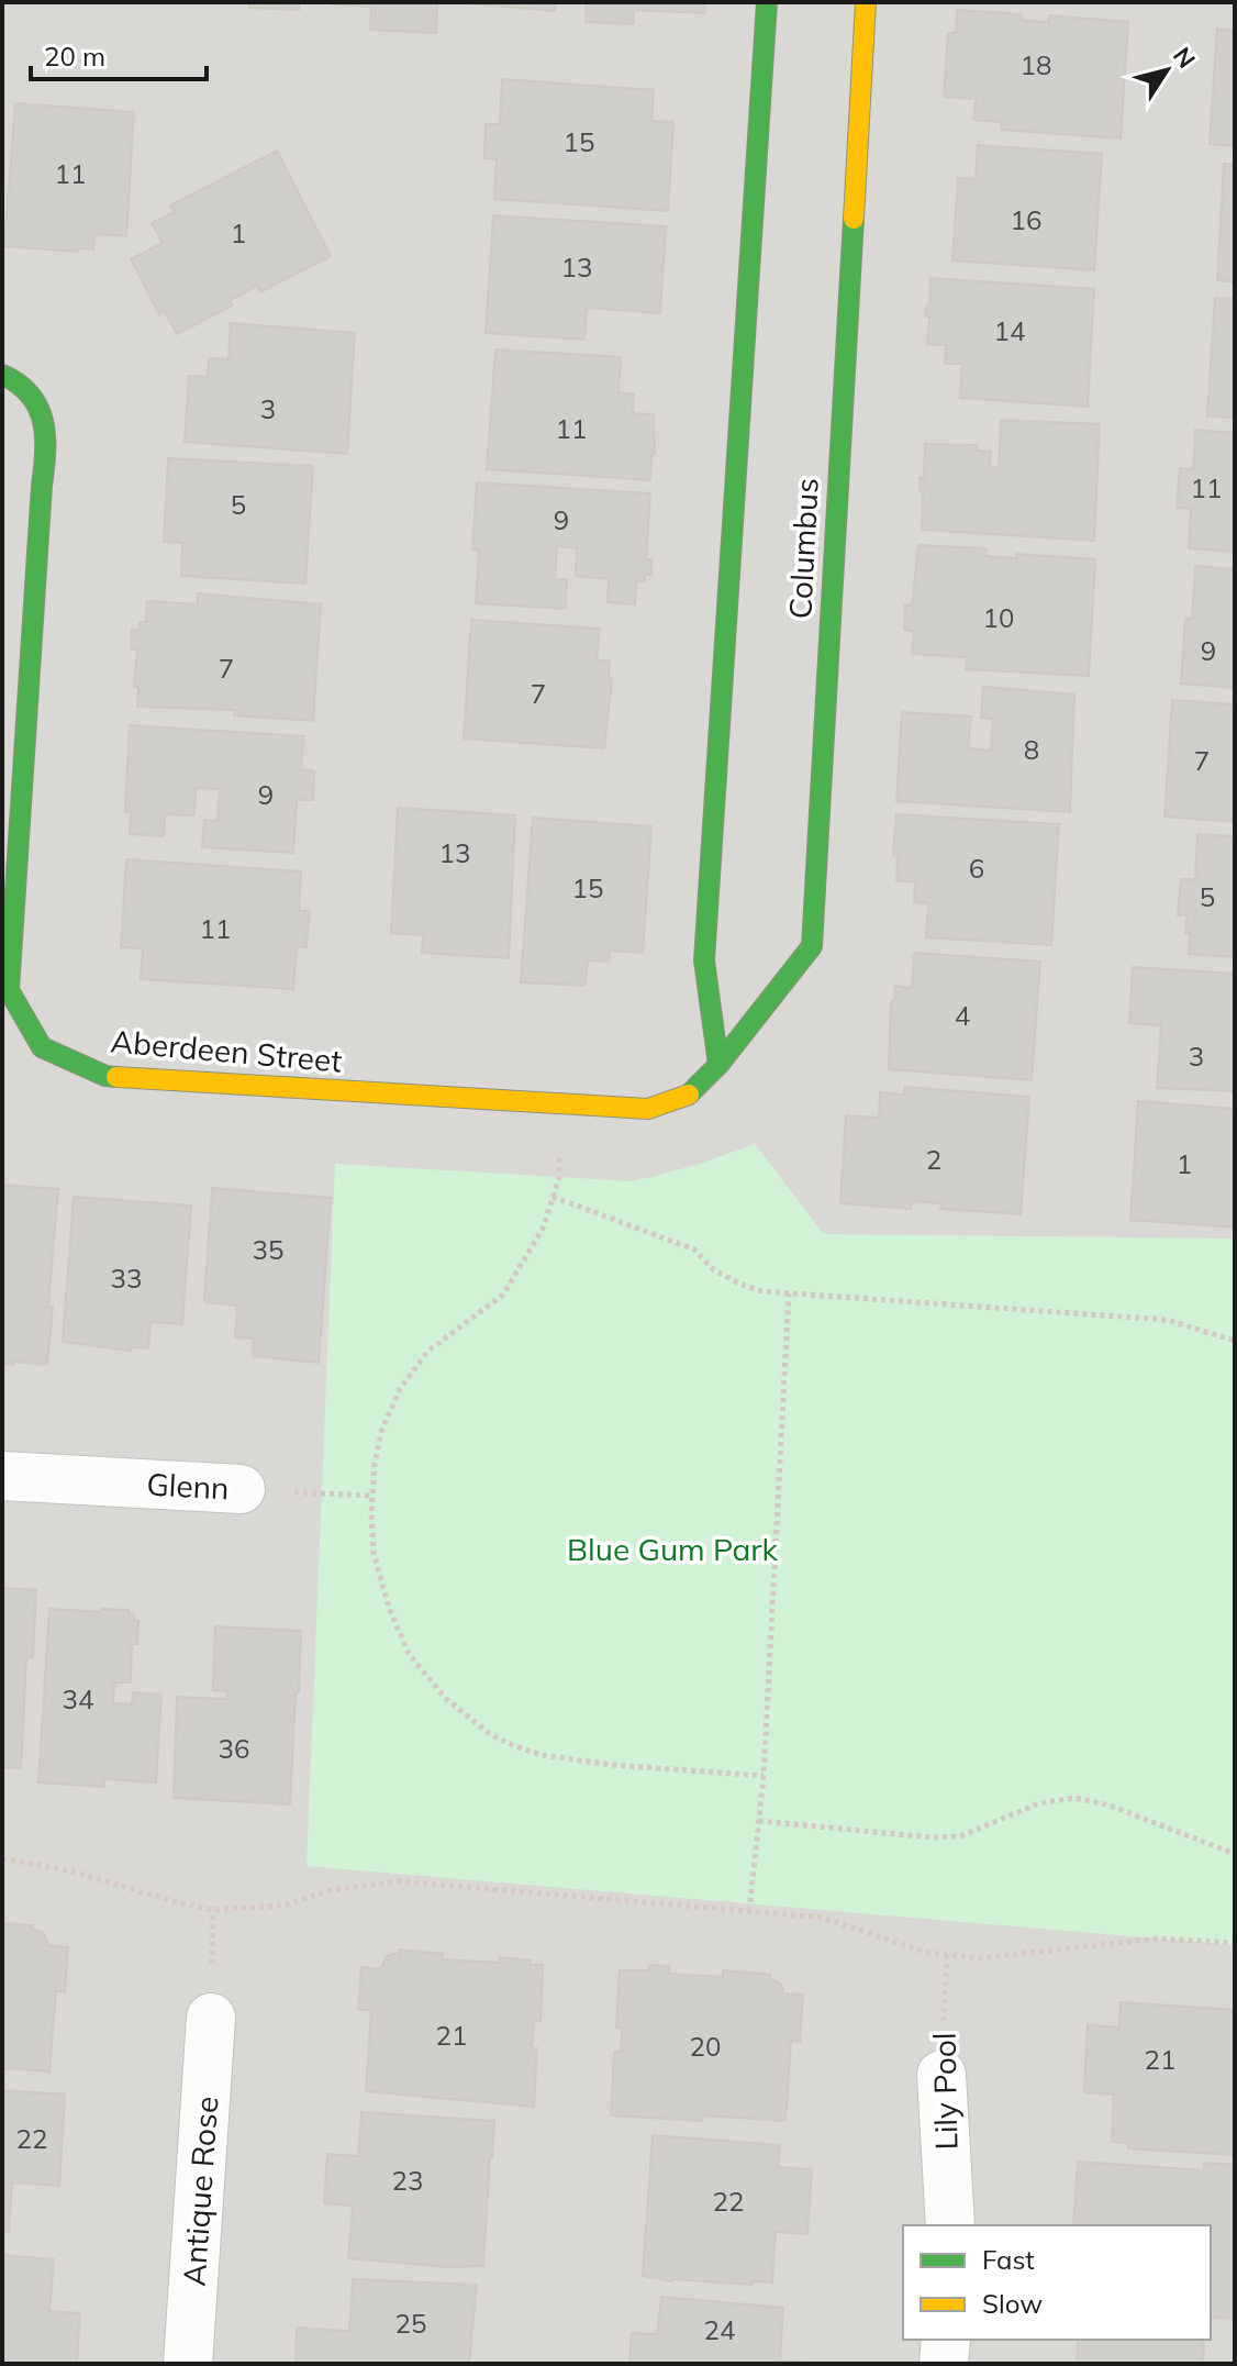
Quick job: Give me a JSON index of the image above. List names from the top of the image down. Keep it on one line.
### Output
{"streets":{"street":["Columbus","Aberdeen Street","Glenn","Lily Pool","Antique Rose"]},"crossings":[["Columbus","Aberdeen Street"]],"parks":["Blue Gum Park"],"house_numbers":["18","15","11","16","1","13","14","3","11","11","5","9","10","9","7","7","8","7","9","13","6","15","5","11","4","3","2","1","35","33","34","36","21","20","21","22","23","22","25","24"],"legend":["Fast","Slow"],"scale_bar":"20 m","north":"top right"}
